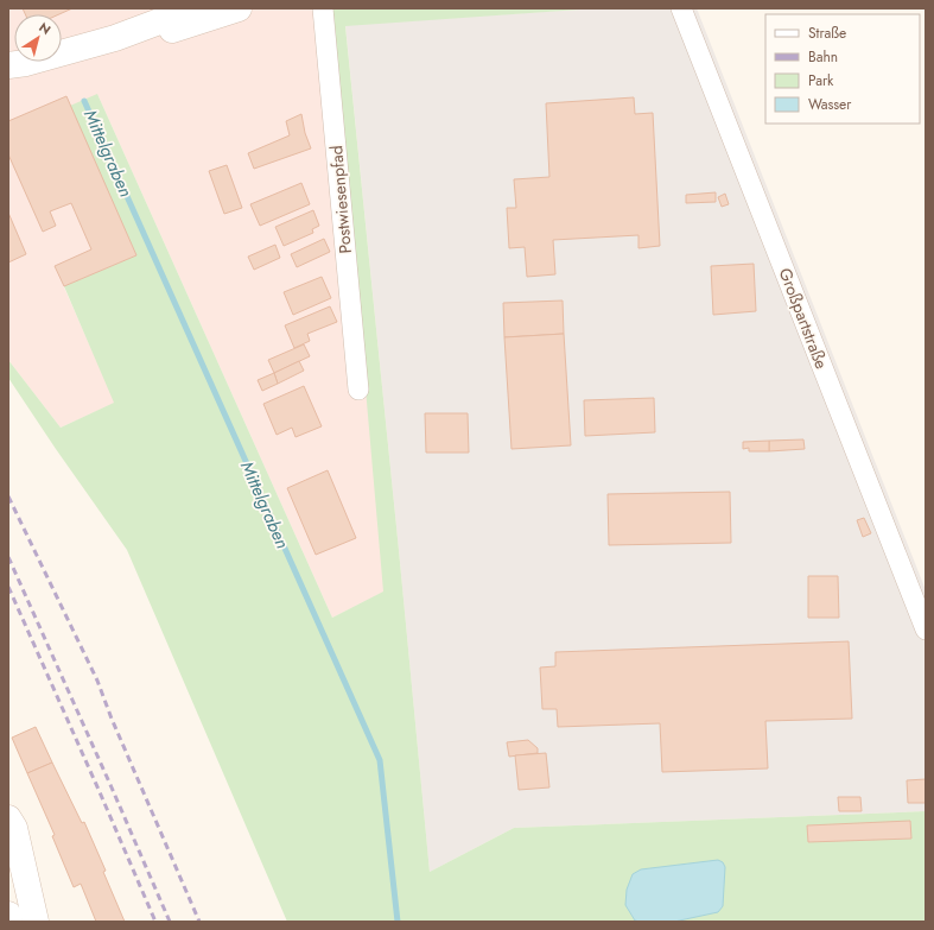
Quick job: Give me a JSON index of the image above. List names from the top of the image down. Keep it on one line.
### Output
{"streets":{"street":["Postwiesenpfad","Großpartstraße"]},"water":["Mittelgraben"],"legend":["Straße","Bahn","Park","Wasser"],"north":"top right"}
